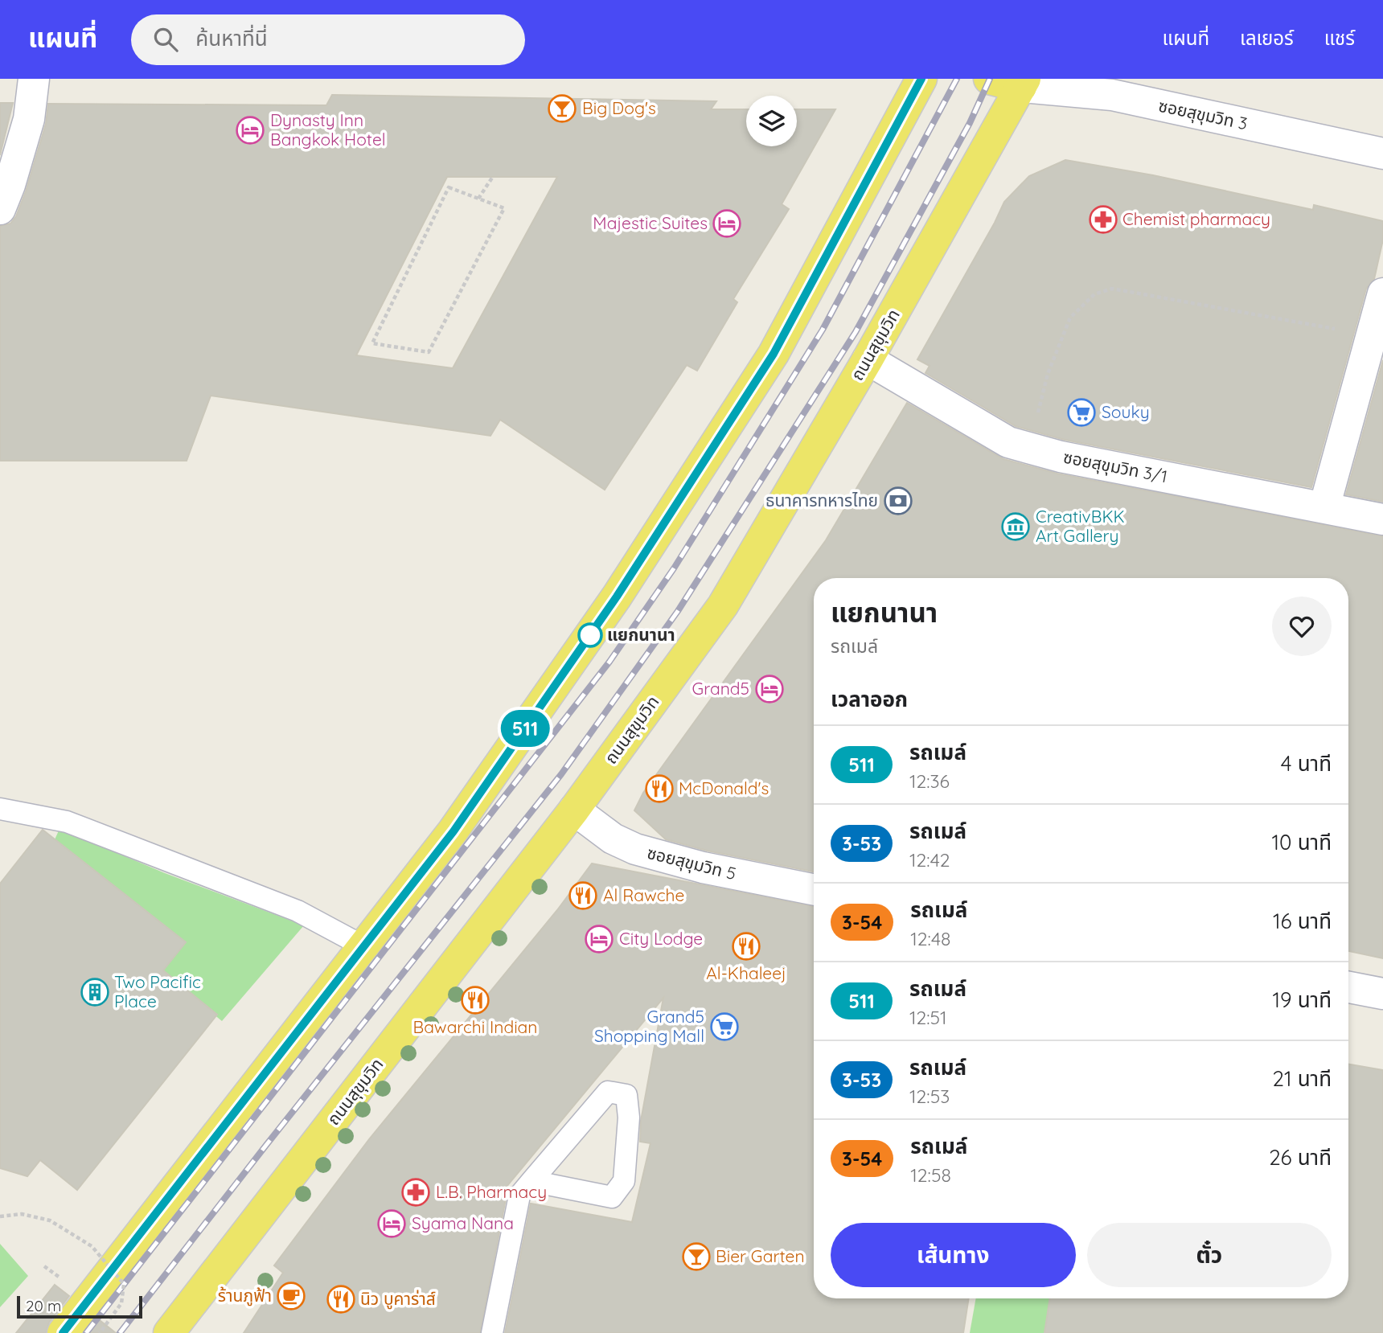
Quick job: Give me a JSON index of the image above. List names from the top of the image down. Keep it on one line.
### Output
{"streets":{"main road":["ถนนสุขุมวิท"],"street":["ซอยสุขุมวิท 3","ซอยสุขุมวิท 3/1","ซอยสุขุมวิท 5"]},"crossings":[["ซอยสุขุมวิท 3","ถนนสุขุมวิท"],["ถนนสุขุมวิท","ซอยสุขุมวิท 3/1"],["ถนนสุขุมวิท","ซอยสุขุมวิท 5"]],"places":{"bar":["Big Dog's","Bier Garten"],"hotel":["Dynasty Inn Bangkok Hotel","Majestic Suites","Grand5","City Lodge","Syama Nana"],"pharmacy":["Chemist pharmacy","L.B. Pharmacy"],"supermarket":["Souky","Grand5 Shopping Mall"],"bank":["ธนาคารทหารไทย"],"museum":["CreativBKK Art Gallery"],"other":["แยกนานา"],"restaurant":["McDonald's","Al Rawche","Al-Khaleej","Bawarchi Indian","นิว บูคาร่าส์"],"building":["Two Pacific Place"],"cafe":["ร้านภูฟ้า"]},"lines":["bus line 511"],"scale_bar":"20 m","page":{"header":"แผนที่","search":"ค้นหาที่นี่","nav":["แผนที่","เลเยอร์","แชร์"],"on_map":"511","heading":[["แยกนานา","รถเมล์"],"เวลาออก"],"list":[{"mark":"511","name":"รถเมล์","note":"12:36","value":"4 นาที"},{"mark":"3-53","name":"รถเมล์","note":"12:42","value":"10 นาที"},{"mark":"3-54","name":"รถเมล์","note":"12:48","value":"16 นาที"},{"mark":"511","name":"รถเมล์","note":"12:51","value":"19 นาที"},{"mark":"3-53","name":"รถเมล์","note":"12:53","value":"21 นาที"},{"mark":"3-54","name":"รถเมล์","note":"12:58","value":"26 นาที"}],"buttons":["เส้นทาง","ตั๋ว"],"scale":"20 m"}}
